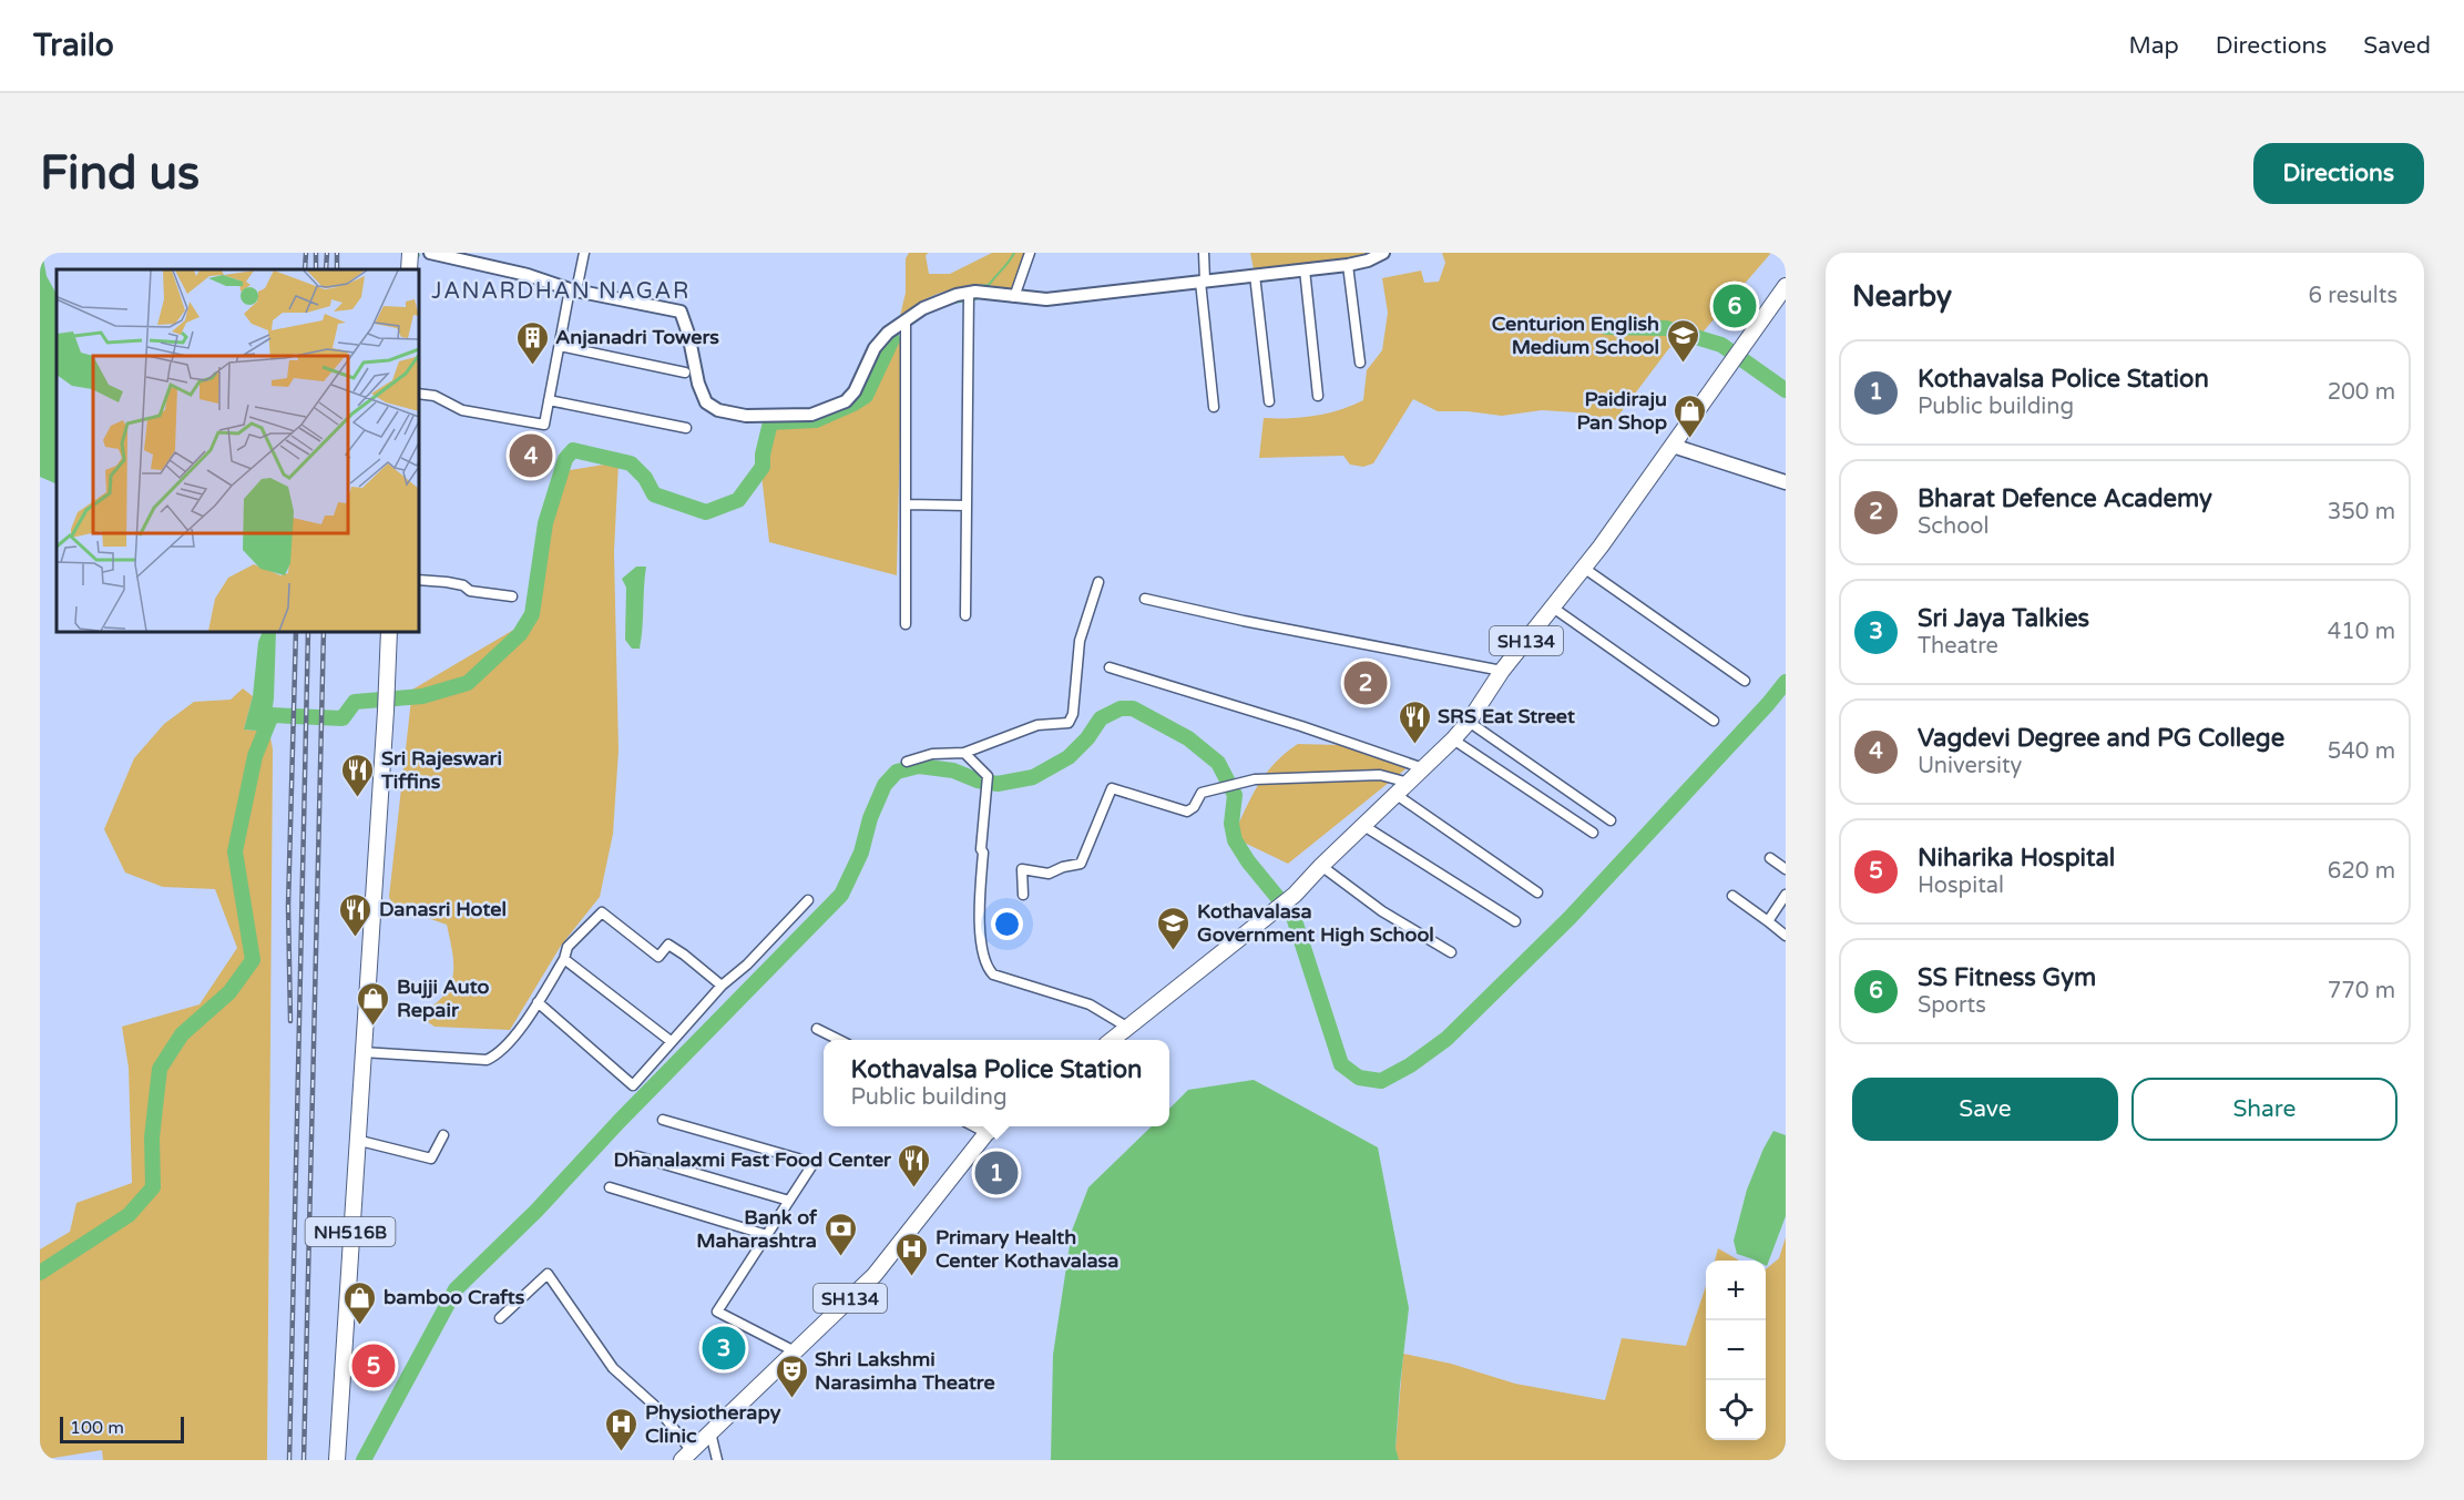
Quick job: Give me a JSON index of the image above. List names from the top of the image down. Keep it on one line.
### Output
{"streets":{"main road":["SH134","NH516B"]},"districts":["JANARDHAN NAGAR"],"places":{"school or university":["Centurion English Medium School","Kothavalasa Government High School"],"building":["Anjanadri Towers"],"shop":["Paidiraju Pan Shop","Bujji Auto Repair","bamboo Crafts"],"restaurant":["SRS Eat Street","Sri Rajeswari Tiffins","Danasri Hotel","Dhanalaxmi Fast Food Center"],"bank":["Bank of Maharashtra"],"hospital":["Primary Health Center Kothavalasa","Physiotherapy Clinic"],"theatre":["Shri Lakshmi Narasimha Theatre"]},"scale_bar":"100 m","page":{"header":"Trailo","nav":["Map","Directions","Saved"],"buttons":["Directions",["Save","Share"]],"title":"Find us","heading":["Nearby","6 results"],"pins":["6","4","2","1","3","5"],"list":[{"mark":"1","name":"Kothavalsa Police Station","note":"Public building","value":"200 m"},{"mark":"2","name":"Bharat Defence Academy","note":"School","value":"350 m"},{"mark":"3","name":"Sri Jaya Talkies","note":"Theatre","value":"410 m"},{"mark":"4","name":"Vagdevi Degree and PG College","note":"University","value":"540 m"},{"mark":"5","name":"Niharika Hospital","note":"Hospital","value":"620 m"},{"mark":"6","name":"SS Fitness Gym","note":"Sports","value":"770 m"}],"popup":["Kothavalsa Police Station","Public building"],"map_buttons":["+","−"],"scale":"100 m"}}
